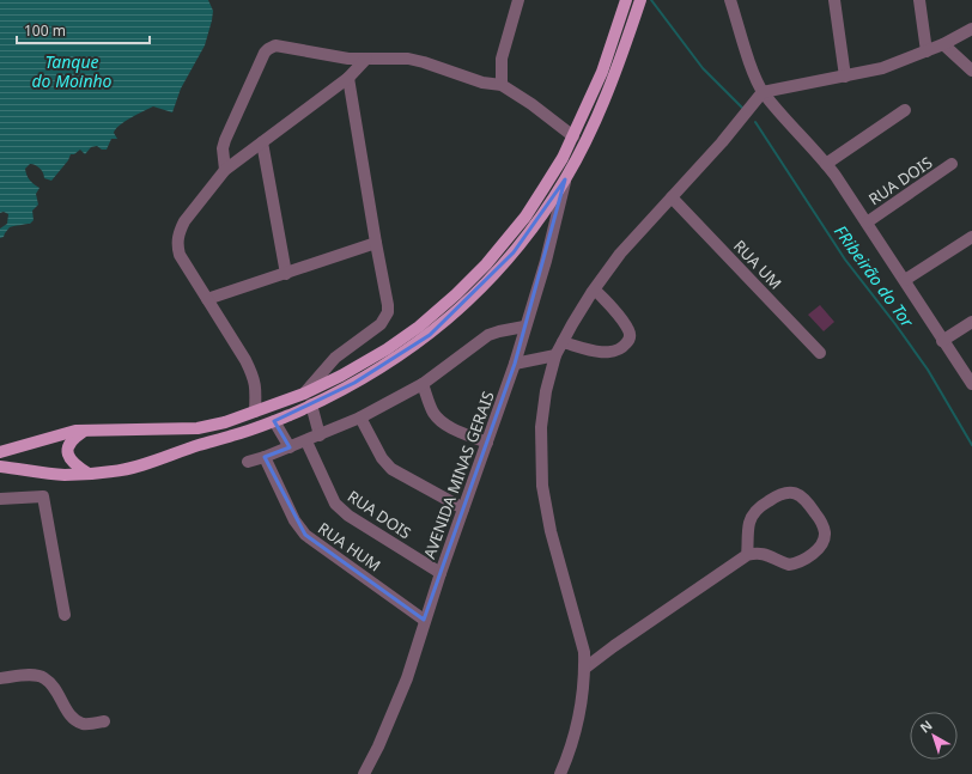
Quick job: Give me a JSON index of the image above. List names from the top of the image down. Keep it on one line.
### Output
{"streets":{"street":["RUA DOIS","RUA UM","AVENIDA MINAS GERAIS","RUA HUM"]},"crossings":[["RUA DOIS","AVENIDA MINAS GERAIS"],["AVENIDA MINAS GERAIS","RUA HUM"]],"water":["Tanque do Moinho","FRibeirão do Tor"],"scale_bar":"100 m","north":"top left"}
